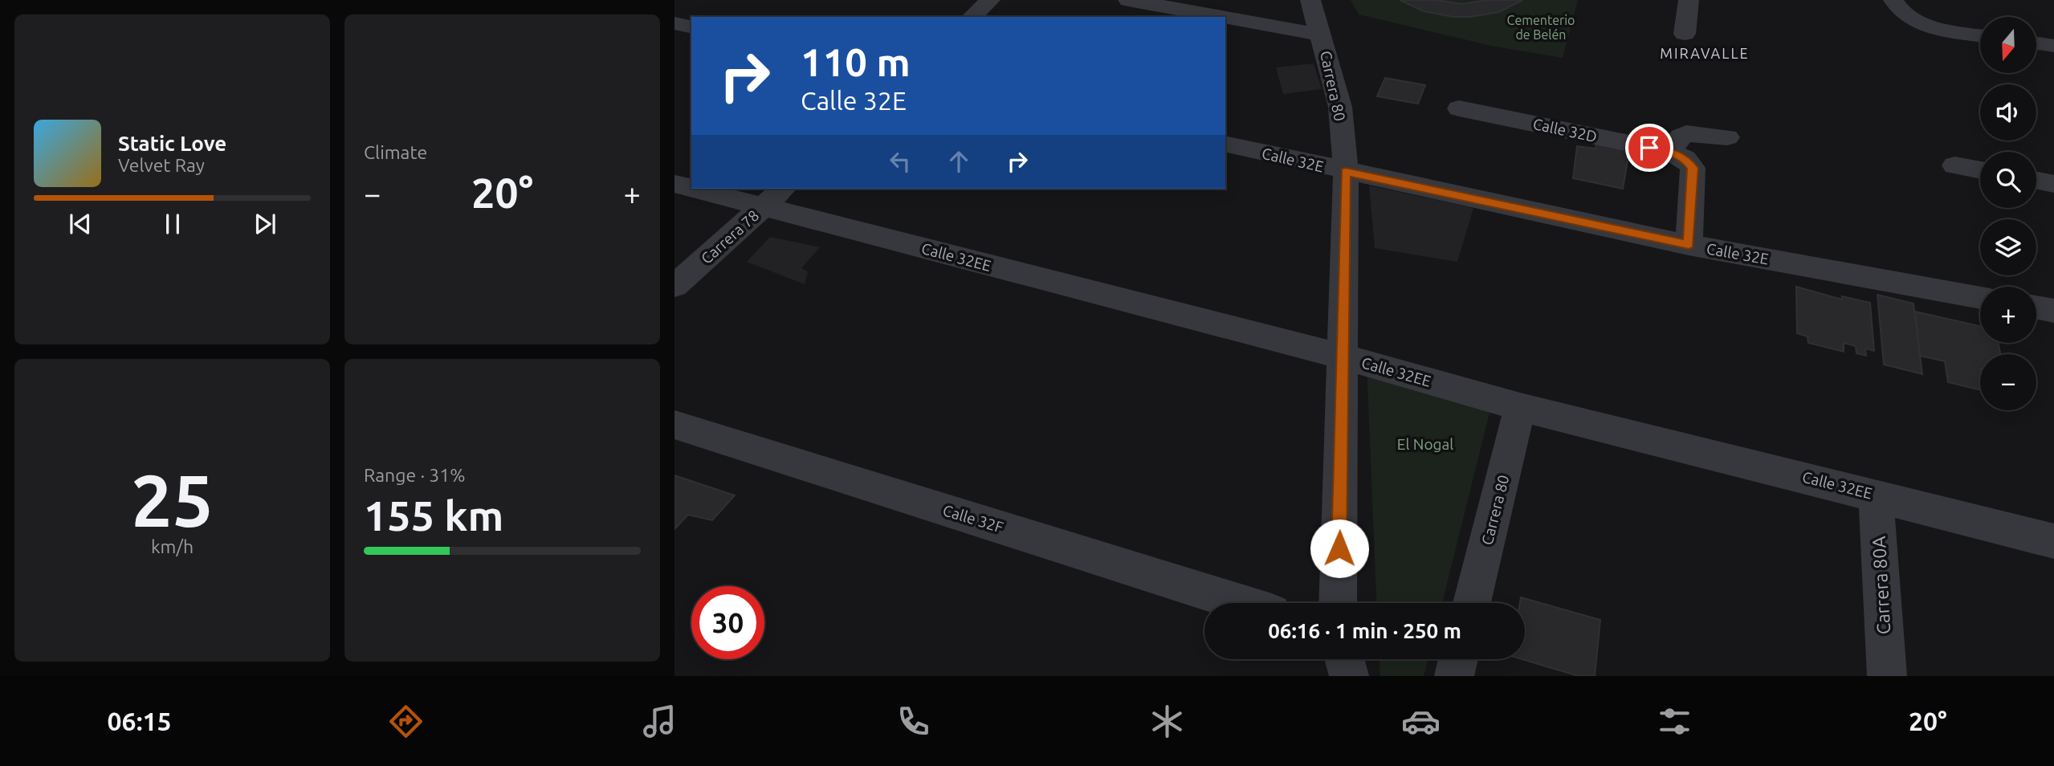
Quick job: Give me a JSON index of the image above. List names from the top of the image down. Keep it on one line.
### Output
{"streets":{"street":["Carrera 80","Calle 32D","Calle 32E","Carrera 78","Calle 32EE","Calle 32F","Carrera 80A"]},"crossings":[["Carrera 80","Calle 32E"],["Carrera 80","Calle 32EE"],["Carrera 78","Calle 32EE"],["Calle 32EE","Carrera 80A"]],"districts":["MIRAVALLE"],"parks":["Cementerio de Belén","El Nogal"],"north":"bottom","page":{"tile":["Climate",["25","km/h"],["Range · 31%","155 km"]],"map_buttons":["+","−"],"turn":["110 m","Calle 32E"],"song":["Static Love","Velvet Ray"],"heat":["−","20°","+"],"limit":"30","trip":"06:16 · 1 min · 250 m","tabs":["06:15","20°"]}}
